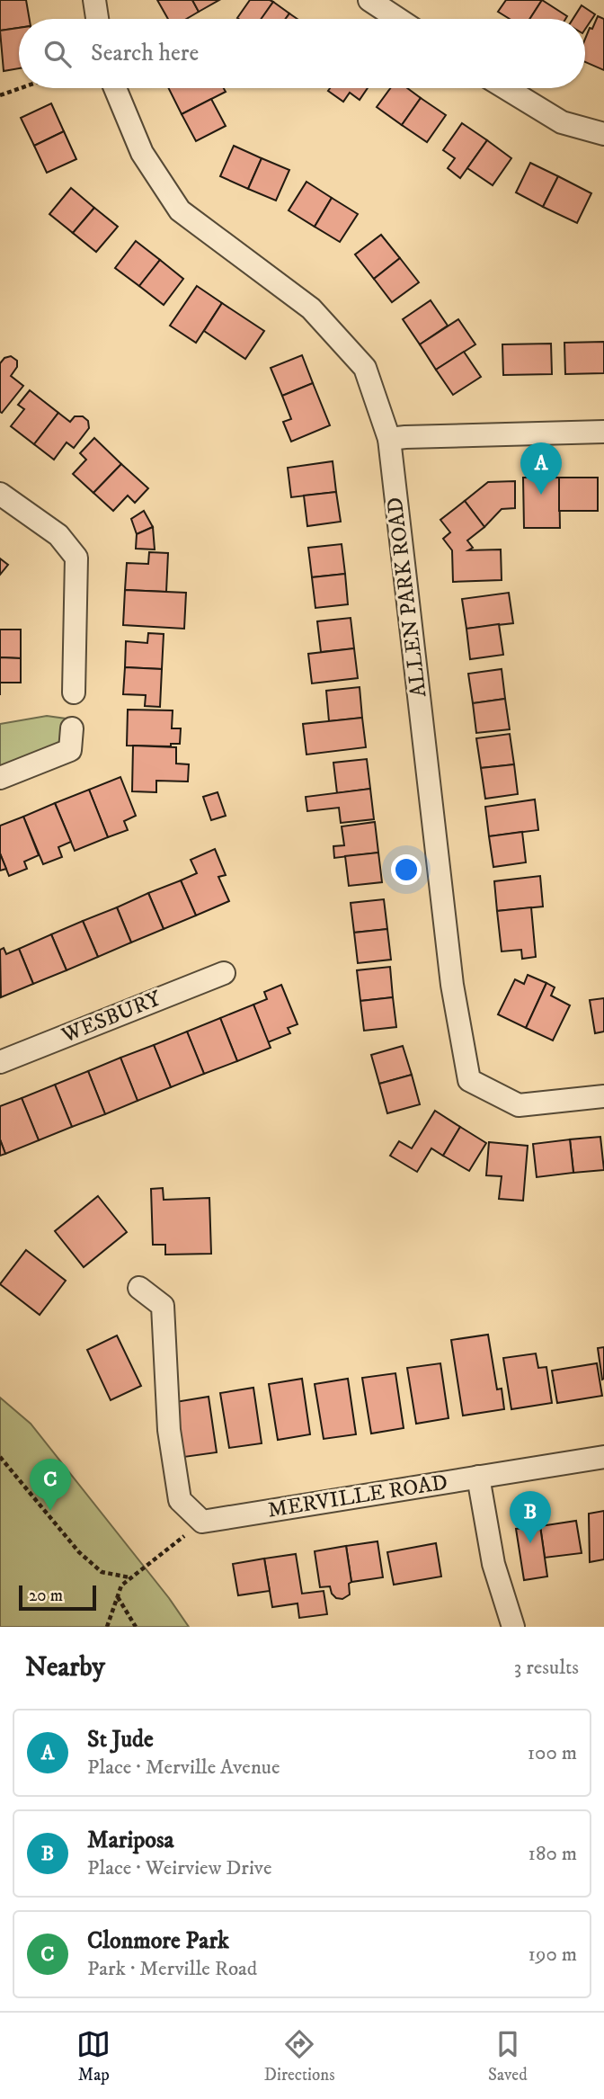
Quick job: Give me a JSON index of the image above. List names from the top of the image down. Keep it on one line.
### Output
{"streets":{"street":["ALLEN PARK ROAD","WESBURY","MERVILLE ROAD"]},"scale_bar":"20 m","page":{"search":"Search here","pins":["A","C","B"],"scale":"20 m","heading":["Nearby","3 results"],"list":[{"mark":"A","name":"St Jude","note":"Place · Merville Avenue","value":"100 m"},{"mark":"B","name":"Mariposa","note":"Place · Weirview Drive","value":"180 m"},{"mark":"C","name":"Clonmore Park","note":"Park · Merville Road","value":"190 m"}],"nav":["Map","Directions","Saved"]}}
